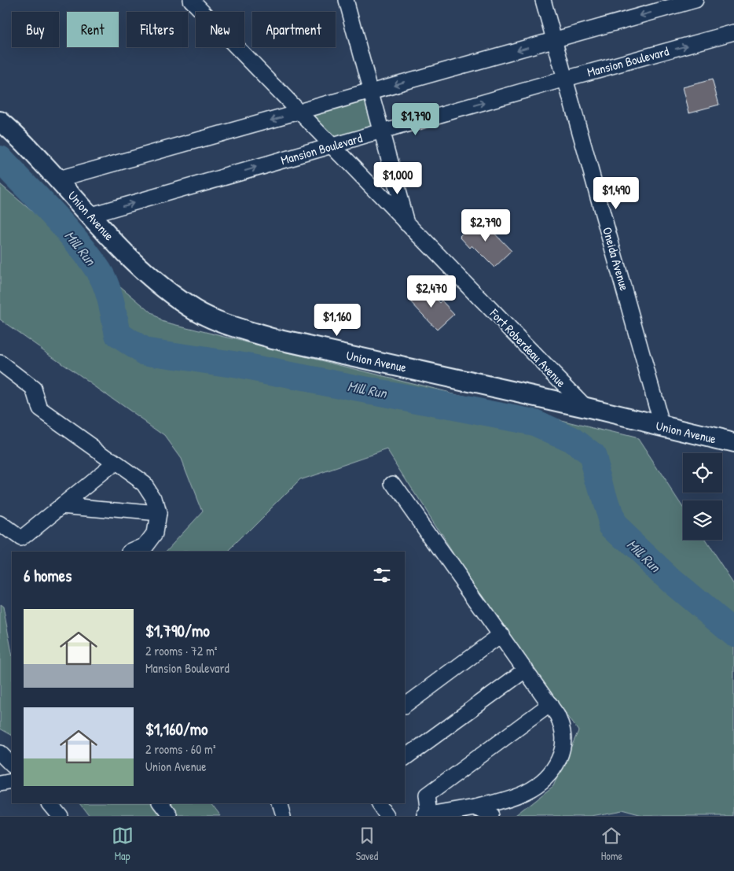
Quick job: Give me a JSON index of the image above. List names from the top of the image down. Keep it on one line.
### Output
{"streets":{"main road":["Union Avenue"],"street":["Mansion Boulevard","Oneida Avenue","Fort Roberdeau Avenue"]},"crossings":[["Mansion Boulevard","Union Avenue"],["Mansion Boulevard","Oneida Avenue"],["Mansion Boulevard","Fort Roberdeau Avenue"],["Union Avenue","Oneida Avenue"],["Union Avenue","Fort Roberdeau Avenue"]],"water":["Mill Run"],"page":{"chip":["Buy","Rent","Filters","New","Apartment"],"price":["$1,790","$1,000","$1,490","$2,790","$2,470","$1,160"],"heading":"6 homes","list":[{"name":"$1,790/mo","note":"2 rooms · 72 m² · Mansion Boulevard"},{"name":"$1,160/mo","note":"2 rooms · 60 m² · Union Avenue"}],"tabs":["Map","Saved","Home"]}}
